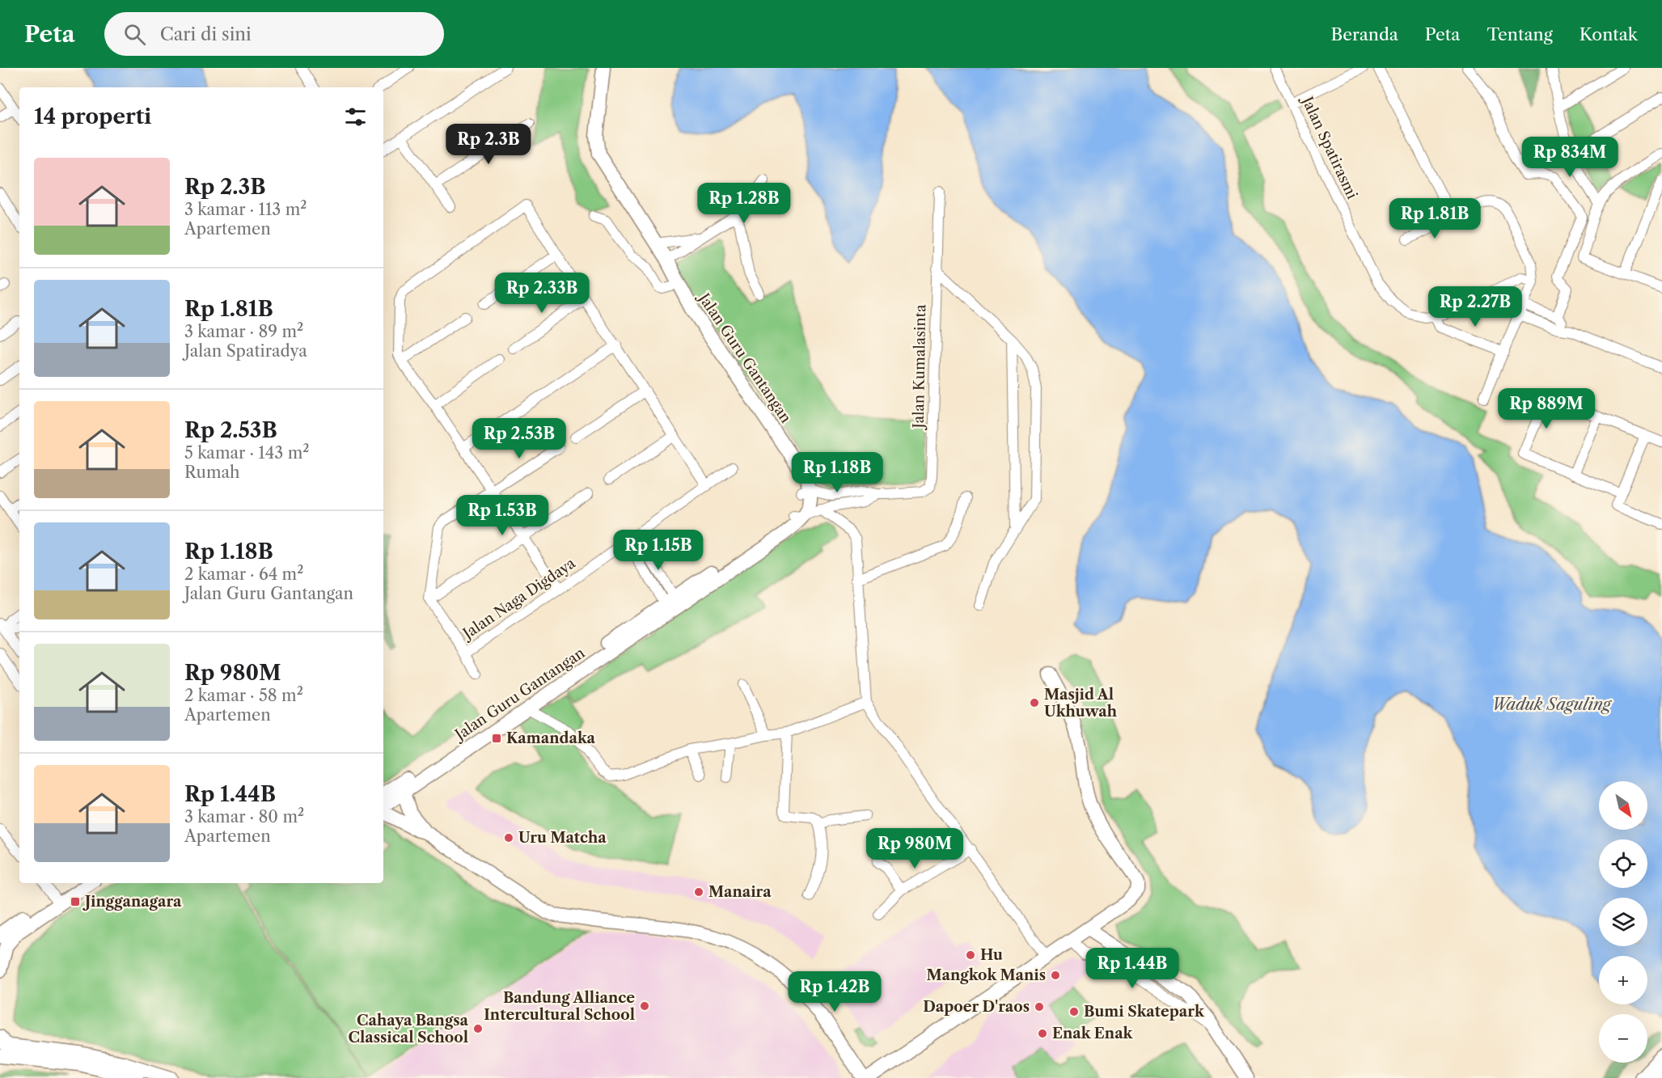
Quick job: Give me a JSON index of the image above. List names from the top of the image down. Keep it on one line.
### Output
{"streets":{"street":["Jalan Spatirasmi","Jalan Guru Gantangan","Jalan Kumalasinta","Jalan Naga Digdaya"]},"water":["Waduk Saguling"],"places":{"other":["Masjid Al Ukhuwah","Uru Matcha","Manaira","Hu","Mangkok Manis","Bandung Alliance Intercultural School","Dapoer D'raos","Bumi Skatepark","Cahaya Bangsa Classical School","Enak Enak"],"transit":["Kamandaka","Jingganagara"]},"north":"bottom right","page":{"header":"Peta","search":"Cari di sini","nav":["Beranda","Peta","Tentang","Kontak"],"heading":"14 properti","price":["Rp 2.3B","Rp 834M","Rp 1.28B","Rp 1.81B","Rp 2.33B","Rp 2.27B","Rp 889M","Rp 2.53B","Rp 1.18B","Rp 1.53B","Rp 1.15B","Rp 980M","Rp 1.44B","Rp 1.42B"],"list":[{"name":"Rp 2.3B","note":"3 kamar · 113 m² · Apartemen"},{"name":"Rp 1.81B","note":"3 kamar · 89 m² · Jalan Spatiradya"},{"name":"Rp 2.53B","note":"5 kamar · 143 m² · Rumah"},{"name":"Rp 1.18B","note":"2 kamar · 64 m² · Jalan Guru Gantangan"},{"name":"Rp 980M","note":"2 kamar · 58 m² · Apartemen"},{"name":"Rp 1.44B","note":"3 kamar · 80 m² · Apartemen"}],"map_buttons":["+","−"]}}
